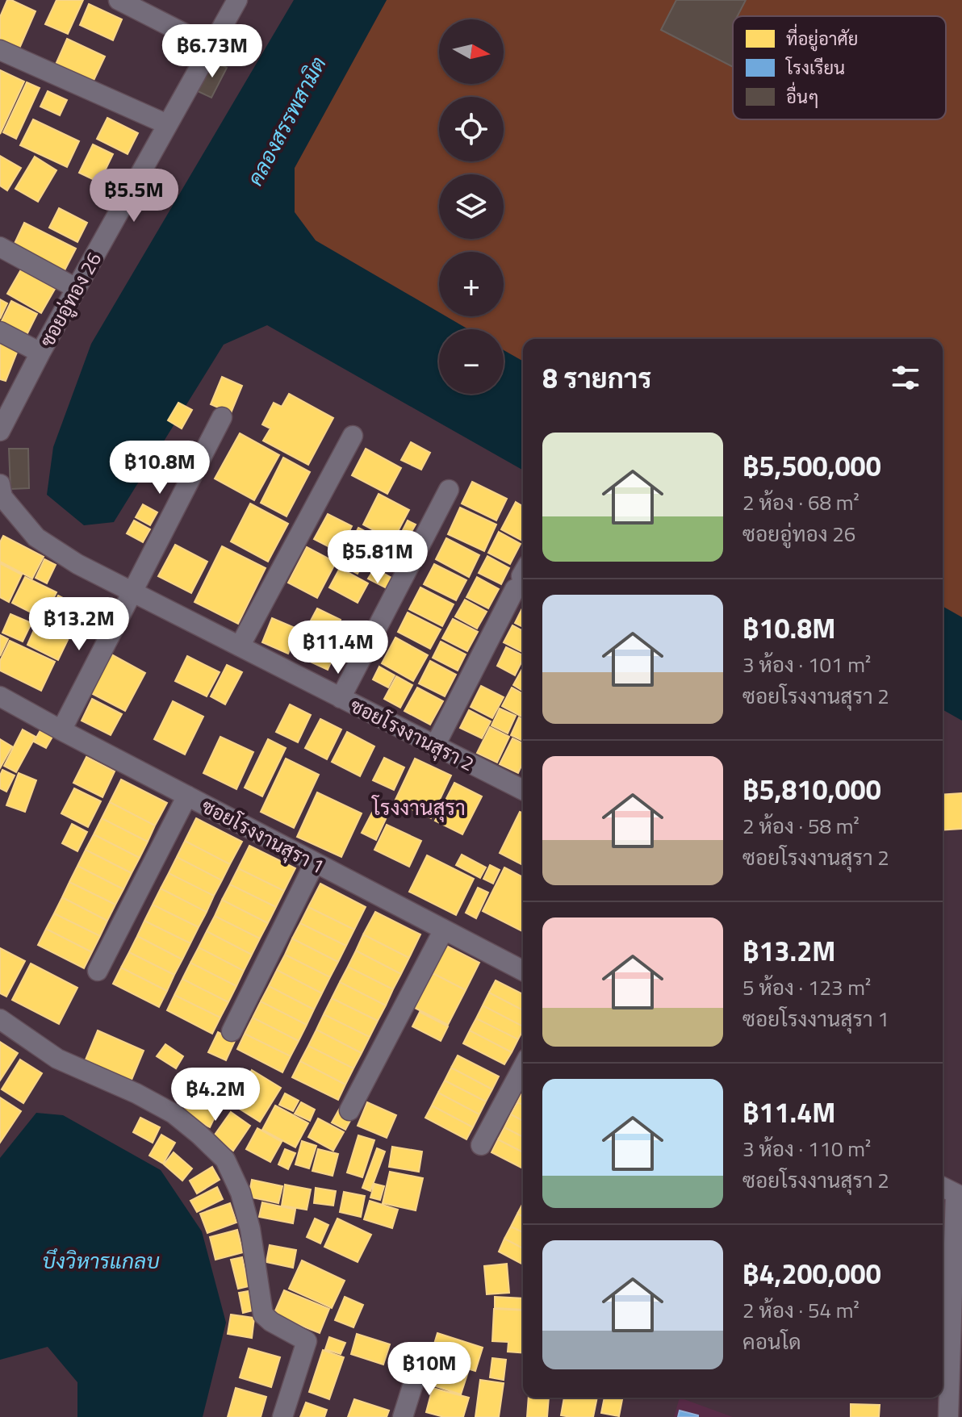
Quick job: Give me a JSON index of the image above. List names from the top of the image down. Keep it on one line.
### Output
{"streets":{"street":["ซอยอู่ทอง 26","ซอยโรงงานสุรา 2","ซอยโรงงานสุรา 1"]},"districts":["โรงงานสุรา"],"water":["คลองสรรพสามิต","บึงวิหารแกลบ"],"legend":["ที่อยู่อาศัย","โรงเรียน","อื่นๆ"],"north":"right","page":{"map_buttons":["+","−"],"price":["฿6.73M","฿5.5M","฿10.8M","฿5.81M","฿13.2M","฿11.4M","฿4.2M","฿10M"],"heading":"8 รายการ","list":[{"name":"฿5,500,000","note":"2 ห้อง · 68 m² · ซอยอู่ทอง 26"},{"name":"฿10.8M","note":"3 ห้อง · 101 m² · ซอยโรงงานสุรา 2"},{"name":"฿5,810,000","note":"2 ห้อง · 58 m² · ซอยโรงงานสุรา 2"},{"name":"฿13.2M","note":"5 ห้อง · 123 m² · ซอยโรงงานสุรา 1"},{"name":"฿11.4M","note":"3 ห้อง · 110 m² · ซอยโรงงานสุรา 2"},{"name":"฿4,200,000","note":"2 ห้อง · 54 m² · คอนโด"}]}}
